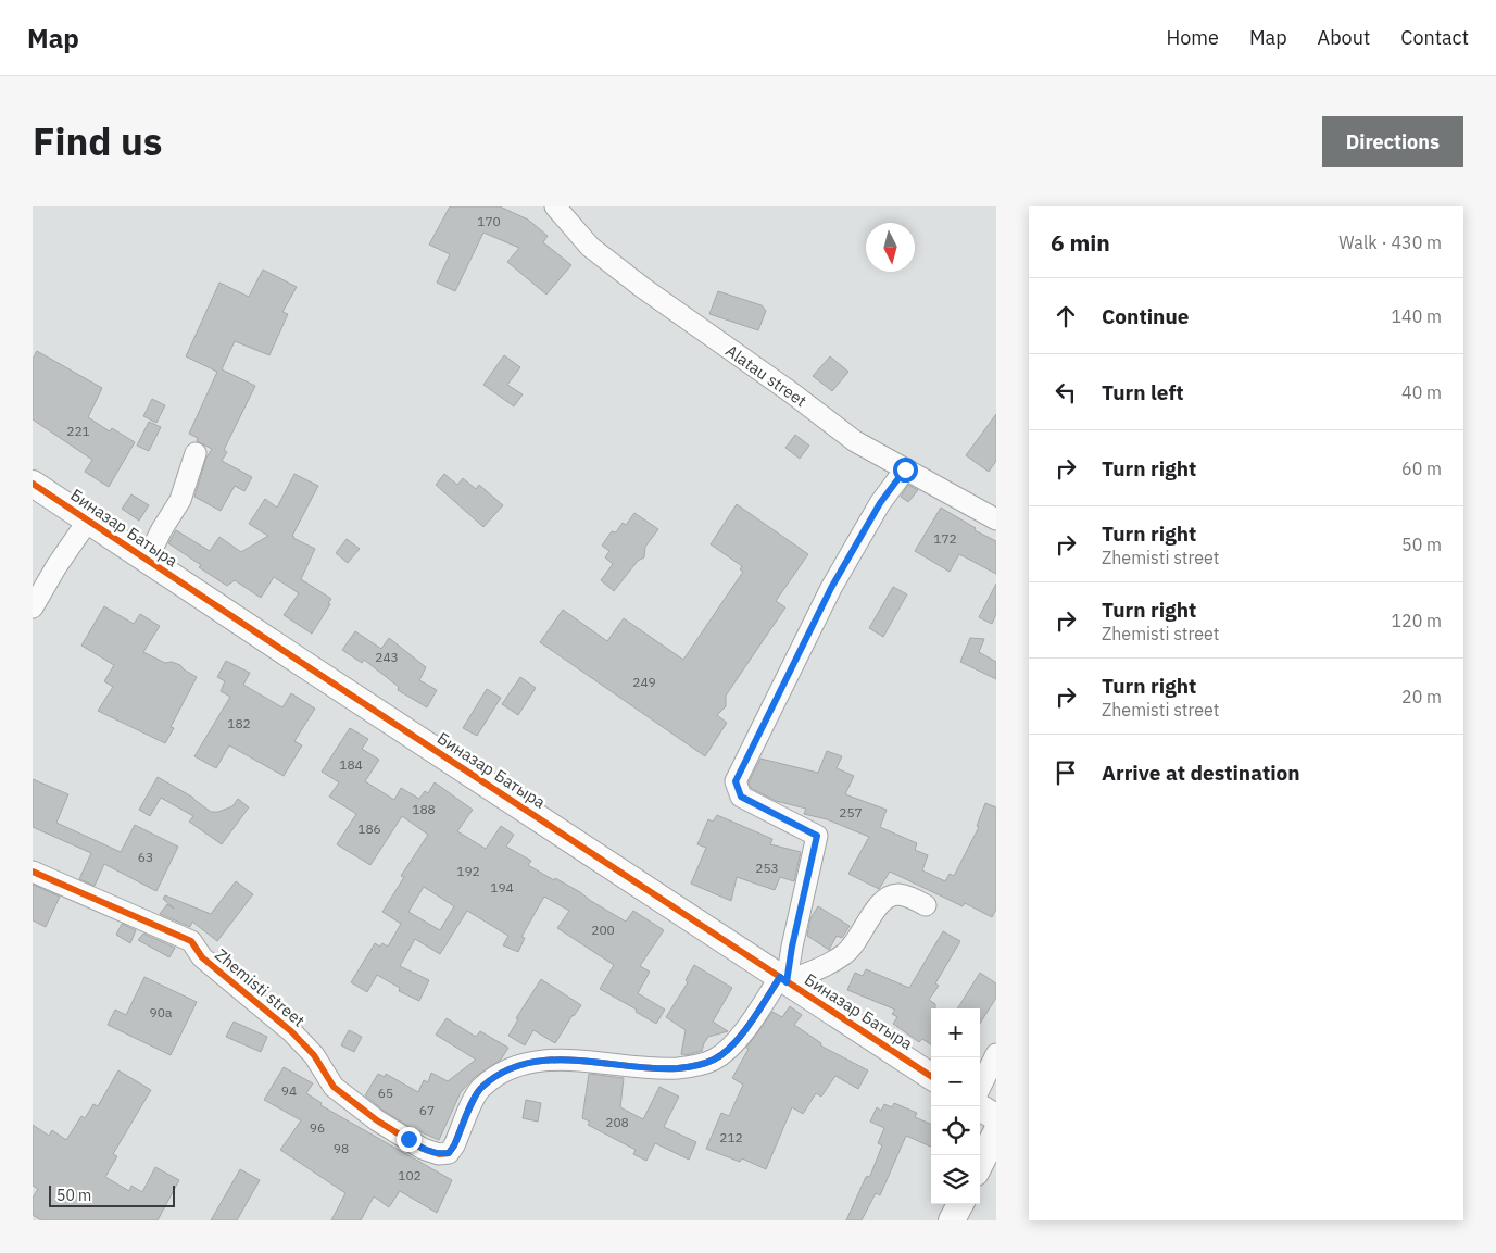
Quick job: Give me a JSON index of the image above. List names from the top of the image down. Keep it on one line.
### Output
{"streets":{"street":["Alatau street","Биназар Батыра","Zhemisti street"]},"crossings":[["Биназар Батыра","Zhemisti street"]],"house_numbers":["170","221","172","243","249","182","184","188","257","186","63","253","192","194","200","90а","94","65","67","208","96","212","98","102"],"scale_bar":"50 m","north":"bottom","page":{"header":"Map","nav":["Home","Map","About","Contact"],"title":"Find us","buttons":"Directions","heading":["6 min","Walk · 430 m"],"list":[["Continue","140 m"],["Turn left","40 m"],["Turn right","60 m"],["Turn right","Zhemisti street","50 m"],["Turn right","Zhemisti street","120 m"],["Turn right","Zhemisti street","20 m"],"Arrive at destination"],"map_buttons":["+","−"],"scale":"50 m"}}
